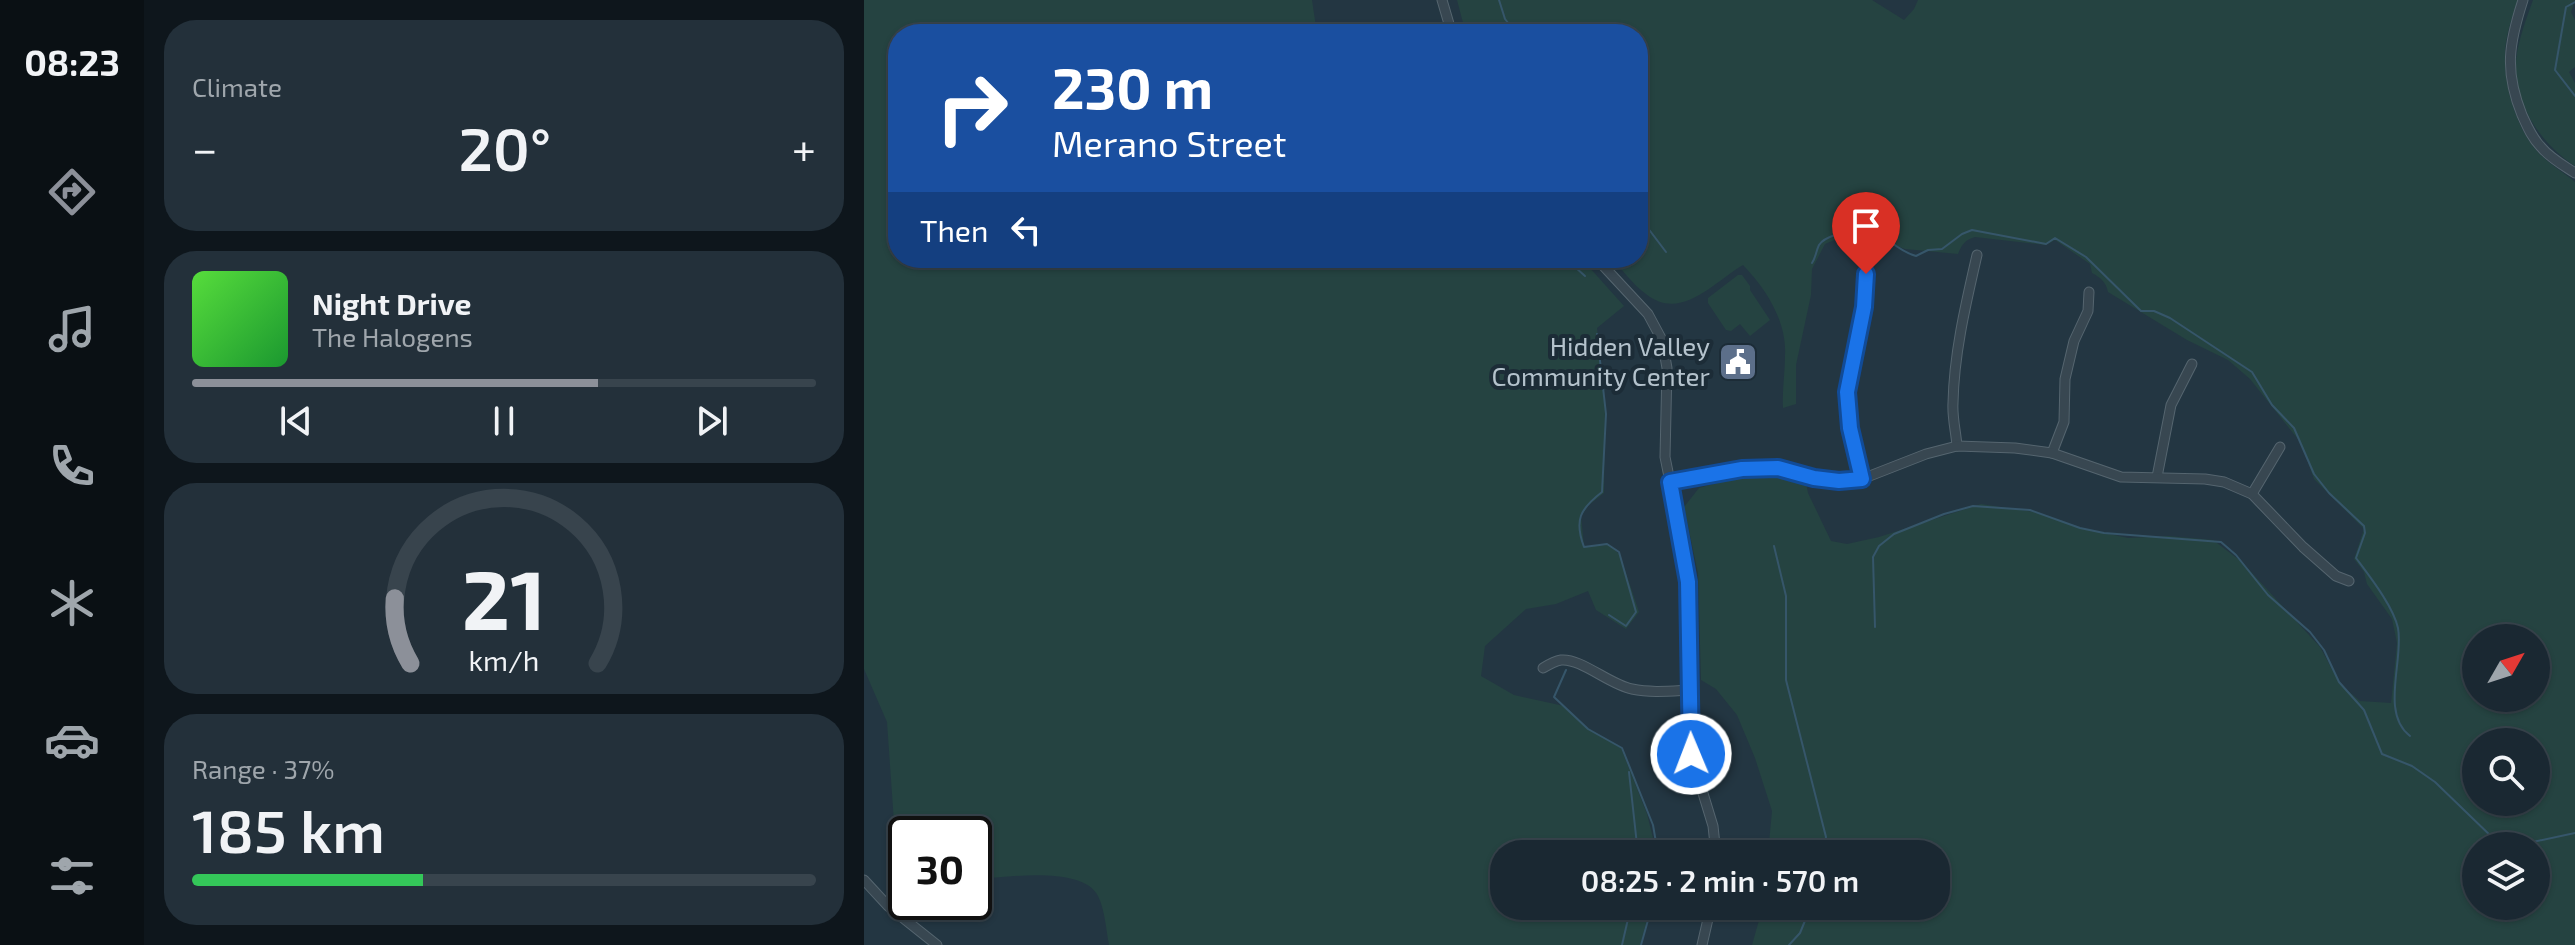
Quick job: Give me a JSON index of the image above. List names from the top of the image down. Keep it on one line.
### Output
{"places":{"public building":["Hidden Valley Community Center"]},"north":"top right","page":{"tabs":"08:23","tile":["Climate",["Range · 37%","185 km"]],"turn":["230 m","Merano Street"],"heat":["−","20°","+"],"then":"Then","song":["Night Drive","The Halogens"],"limit":"30","trip":"08:25 · 2 min · 570 m","gauge":["21","km/h"]}}
